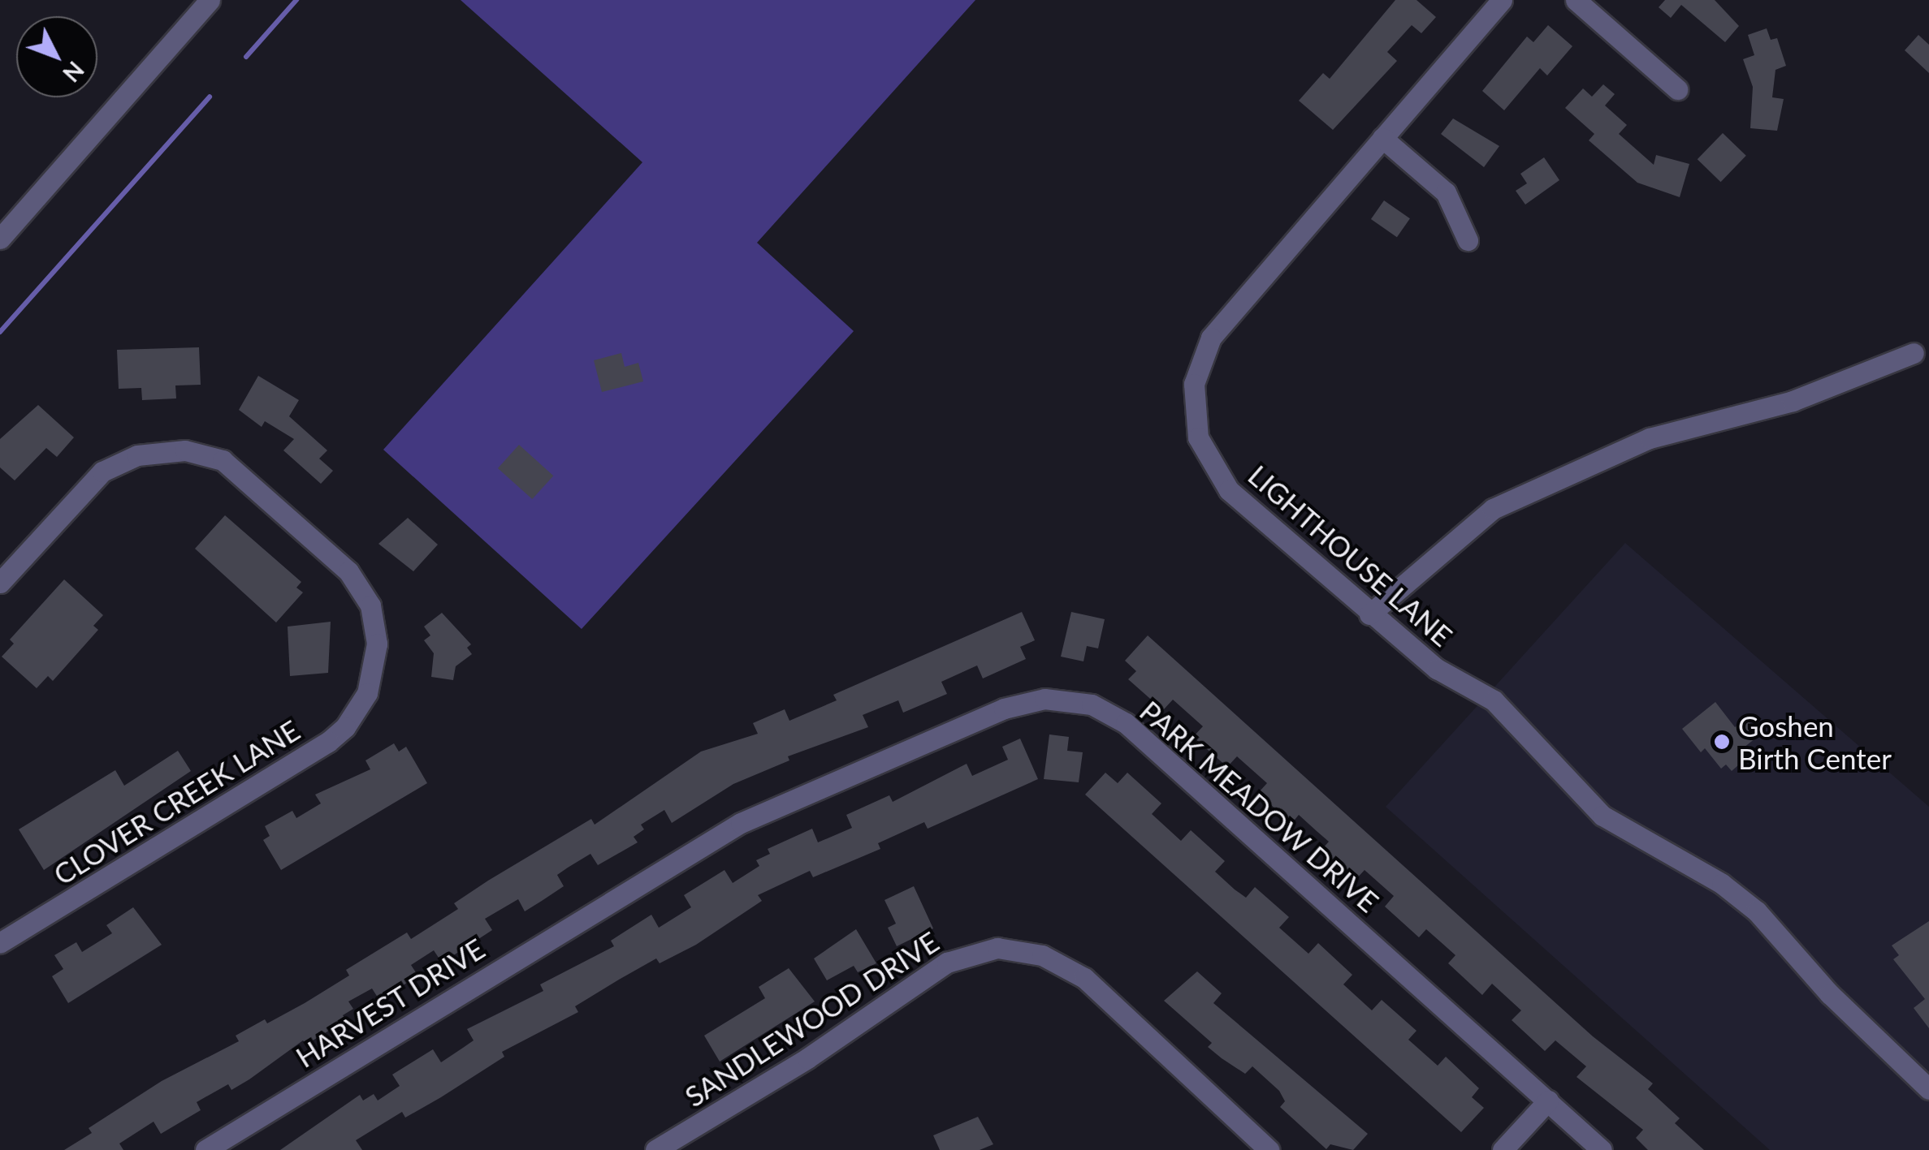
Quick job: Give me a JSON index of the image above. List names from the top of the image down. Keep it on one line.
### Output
{"streets":{"street":["LIGHTHOUSE LANE","CLOVER CREEK LANE","PARK MEADOW DRIVE","HARVEST DRIVE","SANDLEWOOD DRIVE"]},"crossings":[["PARK MEADOW DRIVE","HARVEST DRIVE"]],"places":["Goshen Birth Center"],"north":"bottom right"}
